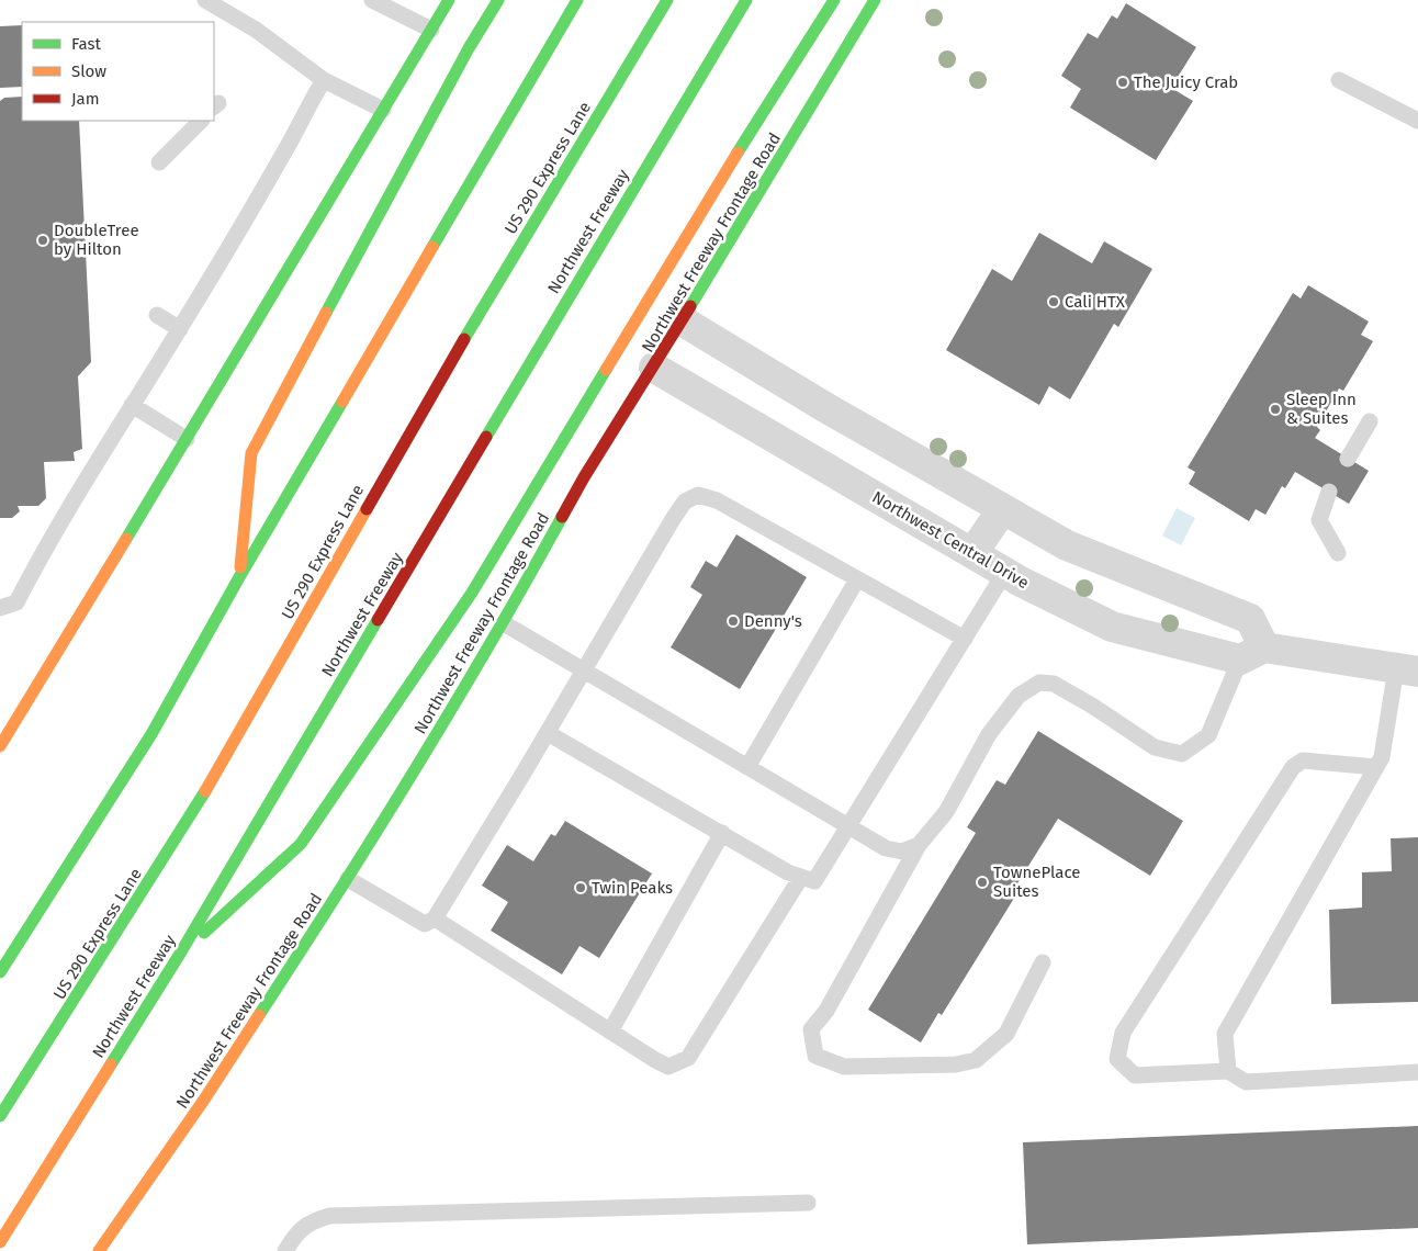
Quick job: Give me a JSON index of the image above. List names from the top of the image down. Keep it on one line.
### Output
{"streets":{"main road":["US 290 Express Lane","Northwest Freeway","Northwest Freeway Frontage Road"],"street":["Northwest Central Drive"]},"crossings":[["Northwest Freeway Frontage Road","Northwest Central Drive"]],"places":["The Juicy Crab","DoubleTree by Hilton","Cali HTX","Sleep Inn & Suites","Denny's","TownePlace Suites","Twin Peaks"],"legend":["Fast","Slow","Jam"]}
